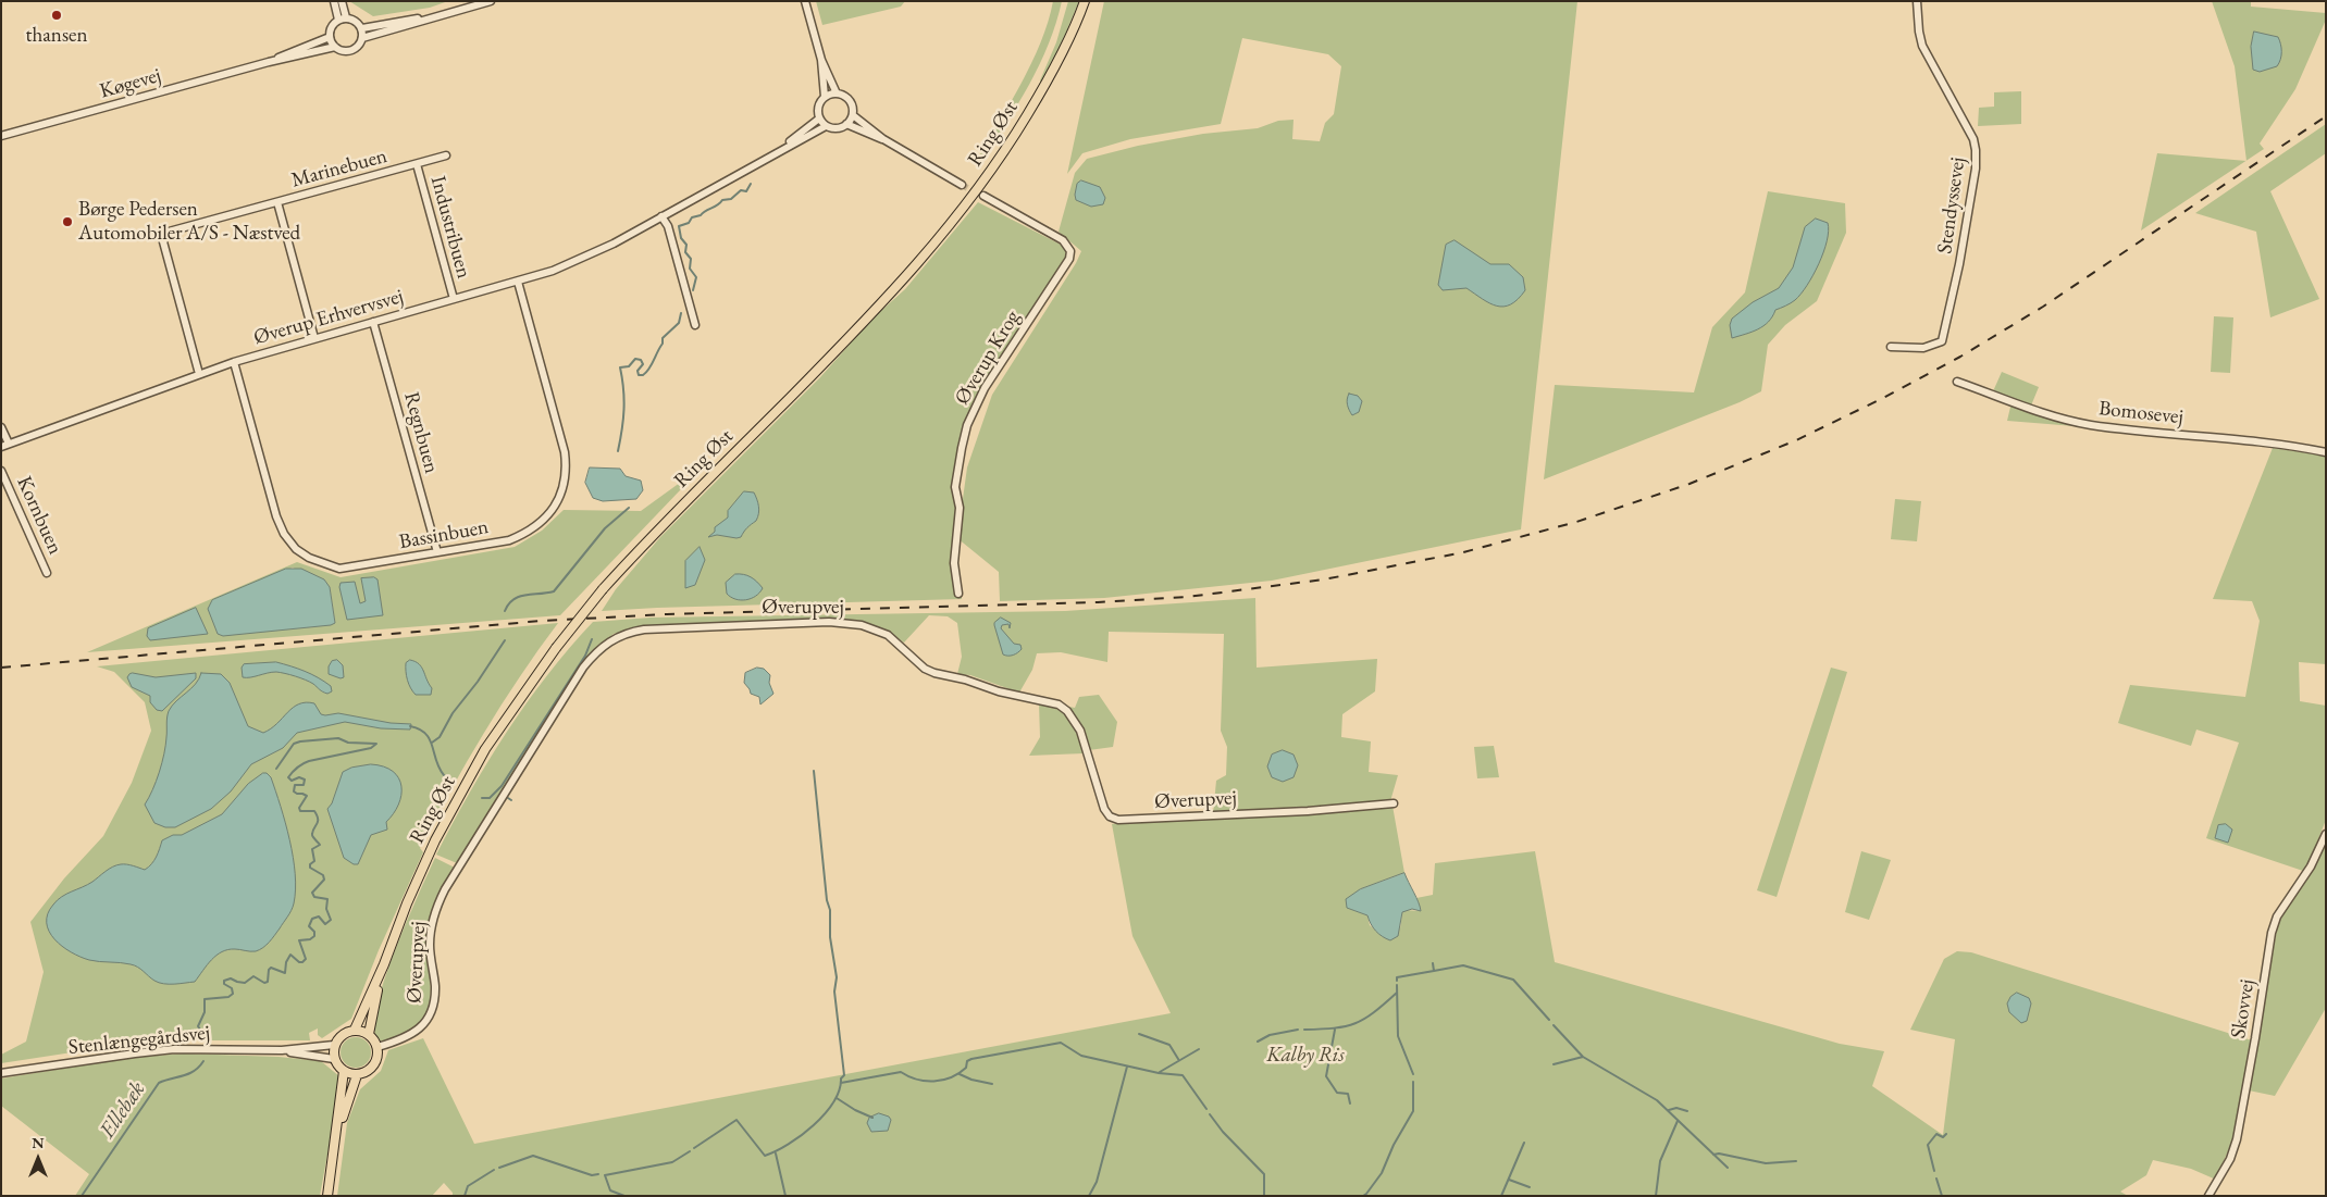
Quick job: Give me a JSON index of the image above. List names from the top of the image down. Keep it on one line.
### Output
{"streets":{"main road":["Ring Øst"],"street":["Køgevej","Marinebuen","Stendyssevej","Industribuen","Øverup Erhvervsvej","Øverup Krog","Bomosevej","Regnbuen","Kornbuen","Bassinbuen","Øverupvej","Skovvej","Stenlængegårdsvej"]},"crossings":[["Ring Øst","Øverupvej"],["Ring Øst","Stenlængegårdsvej"],["Marinebuen","Industribuen"],["Marinebuen","Øverup Erhvervsvej"],["Industribuen","Øverup Erhvervsvej"],["Øverup Erhvervsvej","Regnbuen"],["Øverup Erhvervsvej","Bassinbuen"],["Regnbuen","Bassinbuen"],["Øverupvej","Stenlængegårdsvej"]],"water":["Ellebæk"],"parks":["Kalby Ris"],"places":["thansen","Børge Pedersen Automobiler A/S - Næstved"],"north":"top"}
